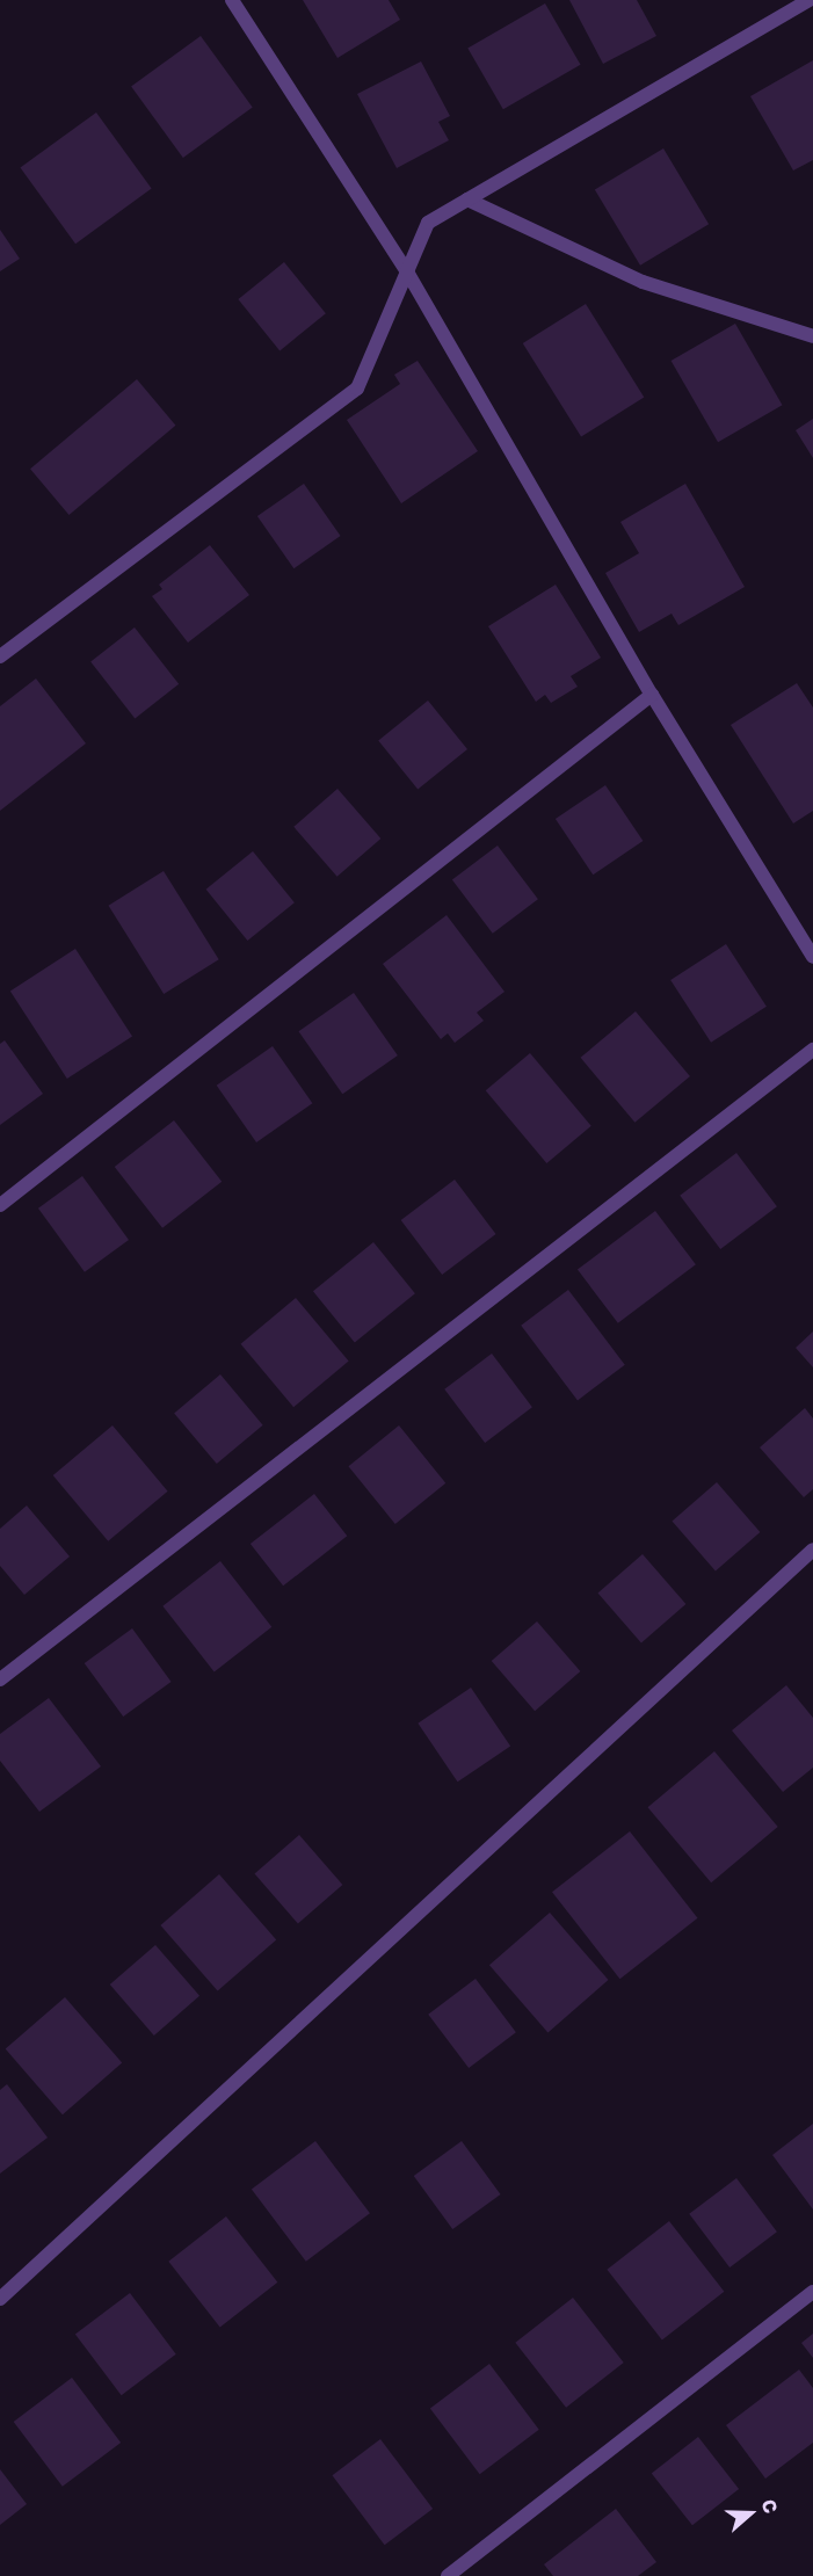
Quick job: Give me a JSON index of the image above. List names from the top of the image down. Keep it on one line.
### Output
{"north":"right"}
